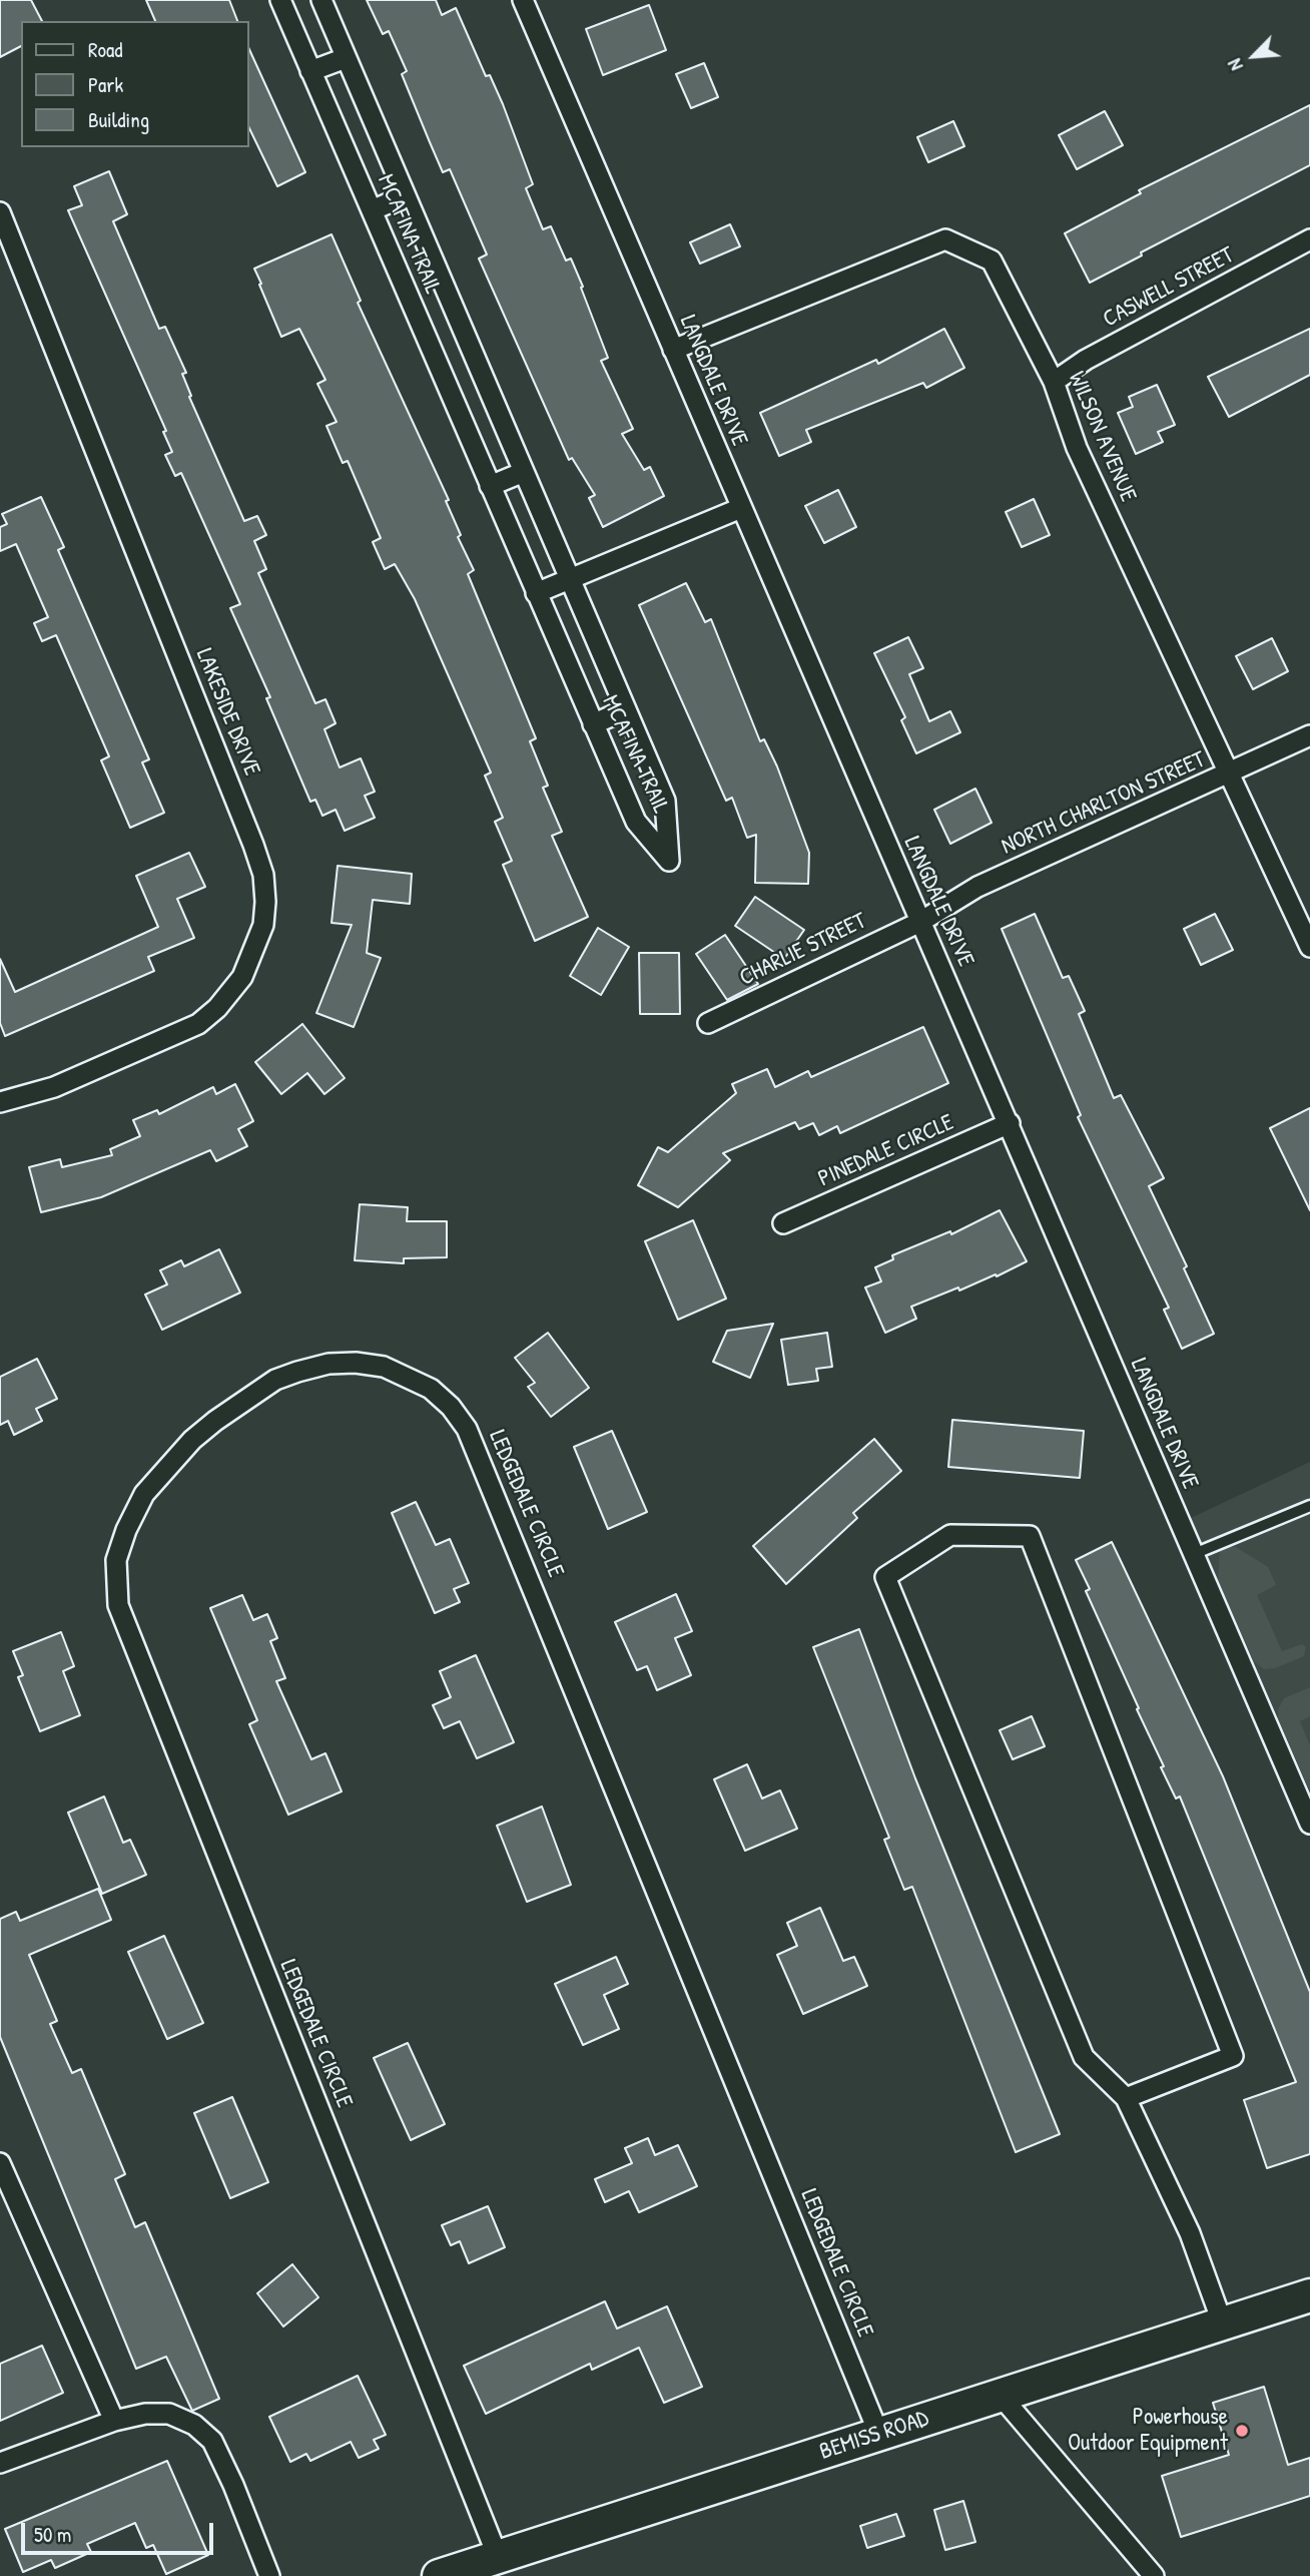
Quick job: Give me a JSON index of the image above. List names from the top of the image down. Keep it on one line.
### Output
{"streets":{"main road":["BEMISS ROAD"],"street":["MCAFINA TRAIL","CASWELL STREET","LANGDALE DRIVE","WILSON AVENUE","LAKESIDE DRIVE","NORTH CHARLTON STREET","CHARLIE STREET","PINEDALE CIRCLE","LEDGEDALE CIRCLE"]},"crossings":[["CASWELL STREET","WILSON AVENUE"],["LANGDALE DRIVE","WILSON AVENUE"],["LANGDALE DRIVE","NORTH CHARLTON STREET"],["LANGDALE DRIVE","CHARLIE STREET"],["LANGDALE DRIVE","PINEDALE CIRCLE"],["WILSON AVENUE","NORTH CHARLTON STREET"],["NORTH CHARLTON STREET","CHARLIE STREET"],["LEDGEDALE CIRCLE","BEMISS ROAD"]],"places":["Powerhouse Outdoor Equipment"],"legend":["Road","Park","Building"],"scale_bar":"50 m","north":"bottom left"}
